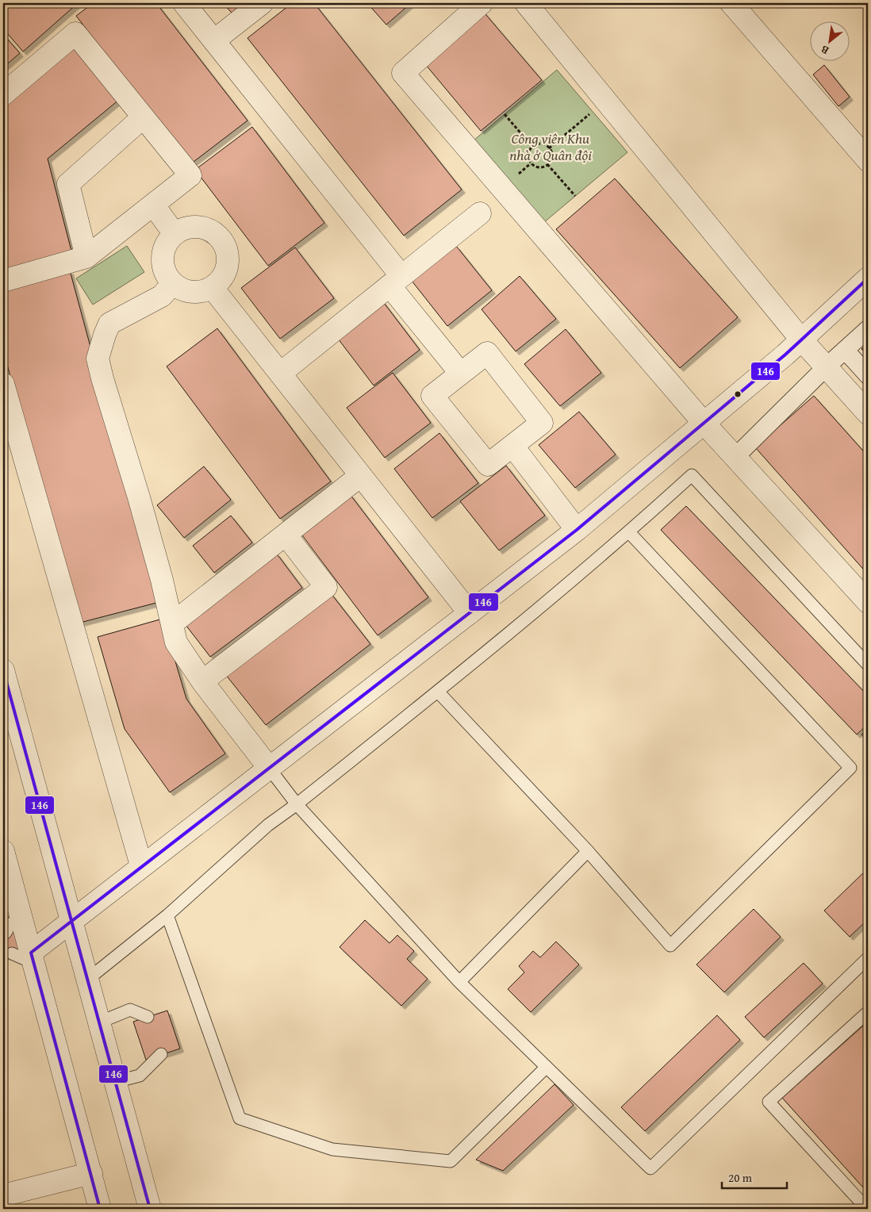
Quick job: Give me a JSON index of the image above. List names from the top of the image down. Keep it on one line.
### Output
{"parks":["Công viên Khu nhà ở Quân đội"],"lines":["transit line 146"],"scale_bar":"20 m","north":"bottom left"}
